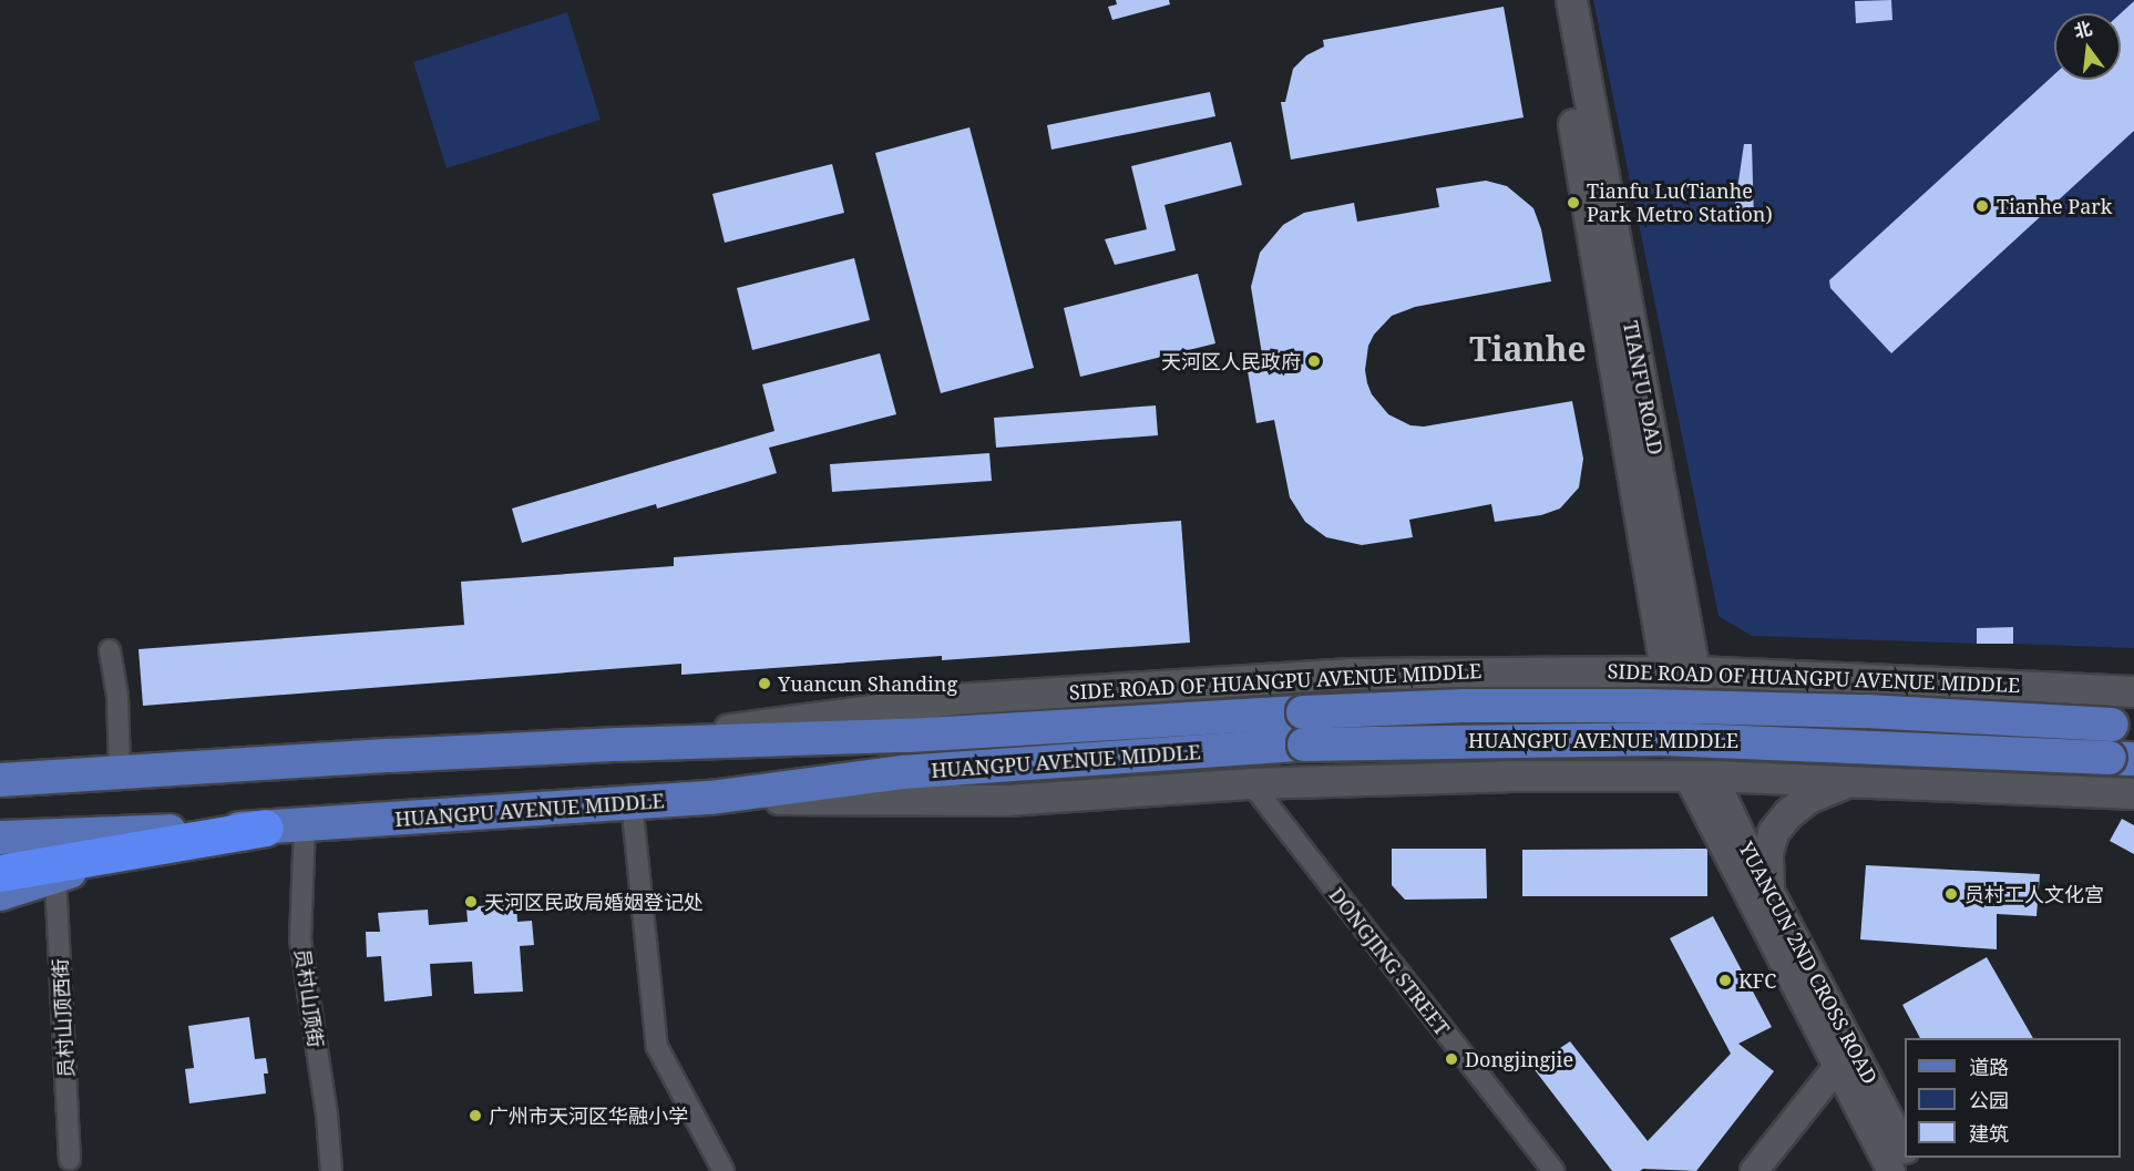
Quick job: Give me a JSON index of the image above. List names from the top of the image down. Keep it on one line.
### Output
{"streets":{"main road":["TIANFU ROAD","SIDE ROAD OF HUANGPU AVENUE MIDDLE","HUANGPU AVENUE MIDDLE"],"street":["DONGJING STREET","YUANCUN 2ND CROSS ROAD","员村山顶街","员村山顶西街"]},"crossings":[["TIANFU ROAD","SIDE ROAD OF HUANGPU AVENUE MIDDLE"],["TIANFU ROAD","YUANCUN 2ND CROSS ROAD"],["SIDE ROAD OF HUANGPU AVENUE MIDDLE","HUANGPU AVENUE MIDDLE"],["HUANGPU AVENUE MIDDLE","员村山顶街"]],"districts":["Tianhe"],"places":["Tianfu Lu(Tianhe Park Metro Station)","Tianhe Park","天河区人民政府","Yuancun Shanding","员村工人文化宫","天河区民政局婚姻登记处","KFC","Dongjingjie","广州市天河区华融小学"],"legend":["道路","公园","建筑"],"north":"top"}
